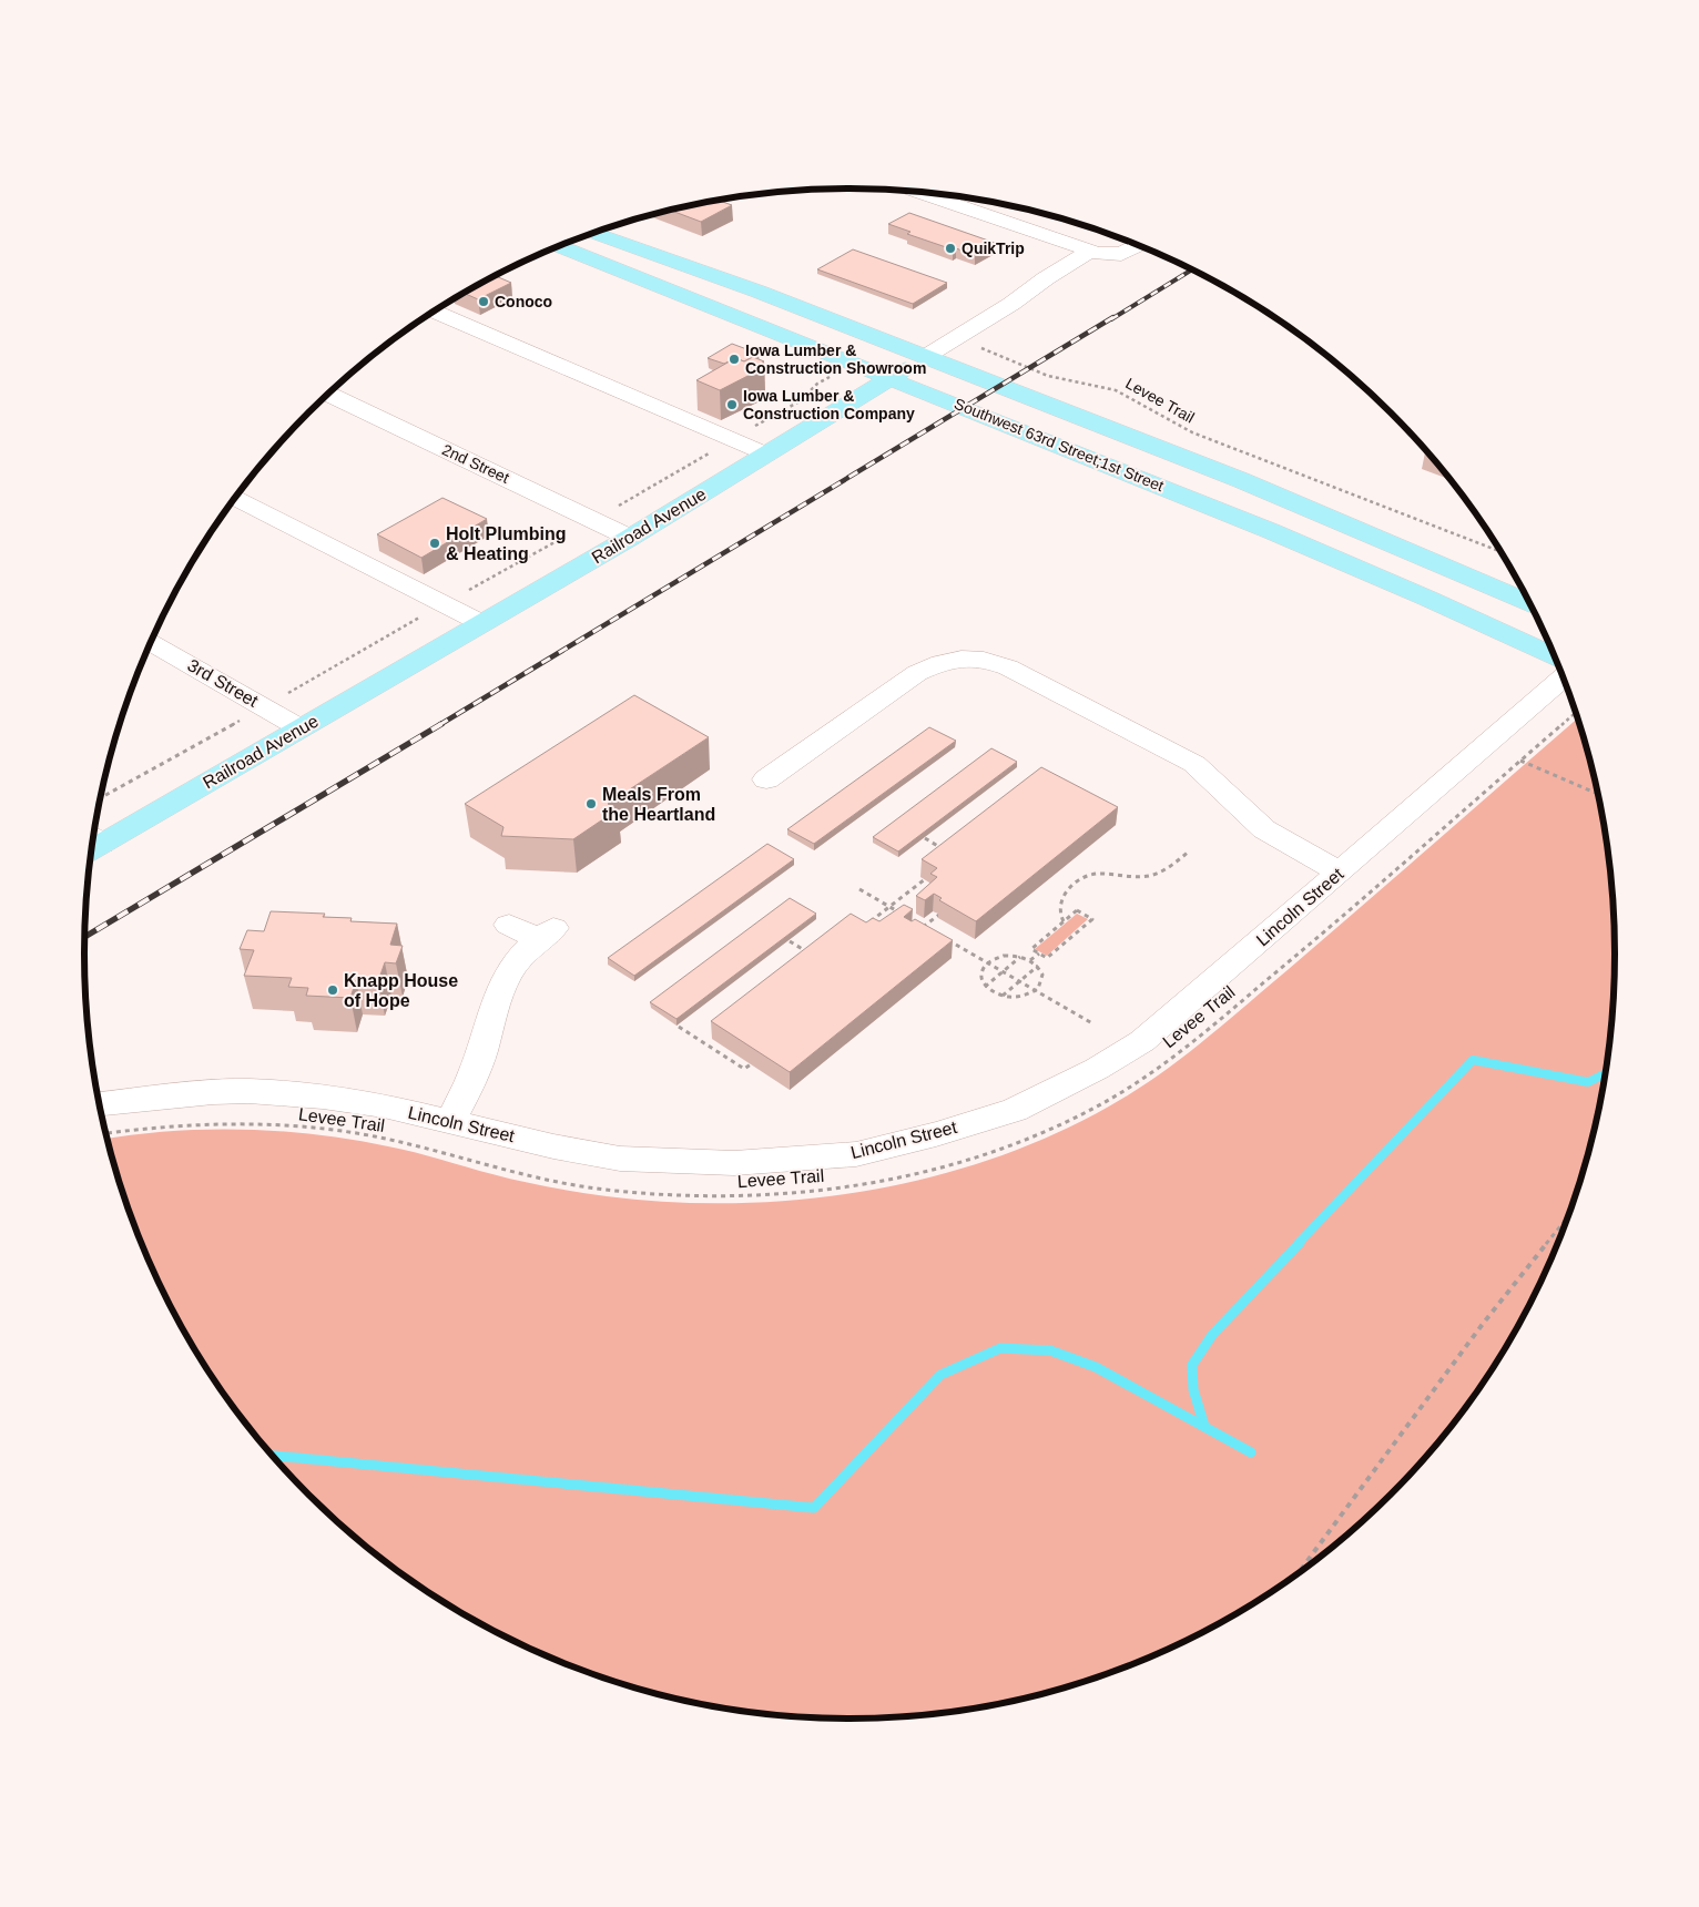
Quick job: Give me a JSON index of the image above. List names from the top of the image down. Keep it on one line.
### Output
{"streets":{"main road":["Southwest 63rd Street;1st Street","Railroad Avenue"],"street":["2nd Street","3rd Street","Lincoln Street"],"path":["Levee Trail"]},"crossings":[["Southwest 63rd Street;1st Street","Railroad Avenue"],["2nd Street","Railroad Avenue"],["Railroad Avenue","3rd Street"]],"places":["QuikTrip","Conoco","Iowa Lumber & Construction Showroom","Iowa Lumber & Construction Company","Holt Plumbing & Heating","Meals From the Heartland","Knapp House of Hope"]}
